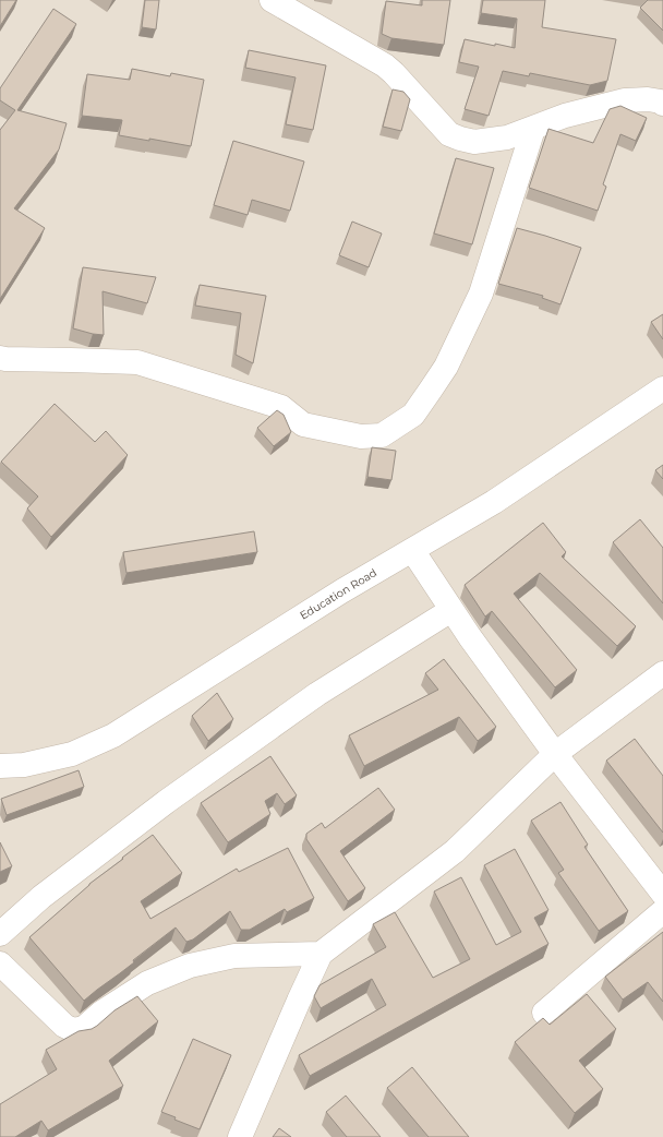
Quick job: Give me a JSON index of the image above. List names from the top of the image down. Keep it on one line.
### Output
{"streets":{"street":["Education Road"]}}
